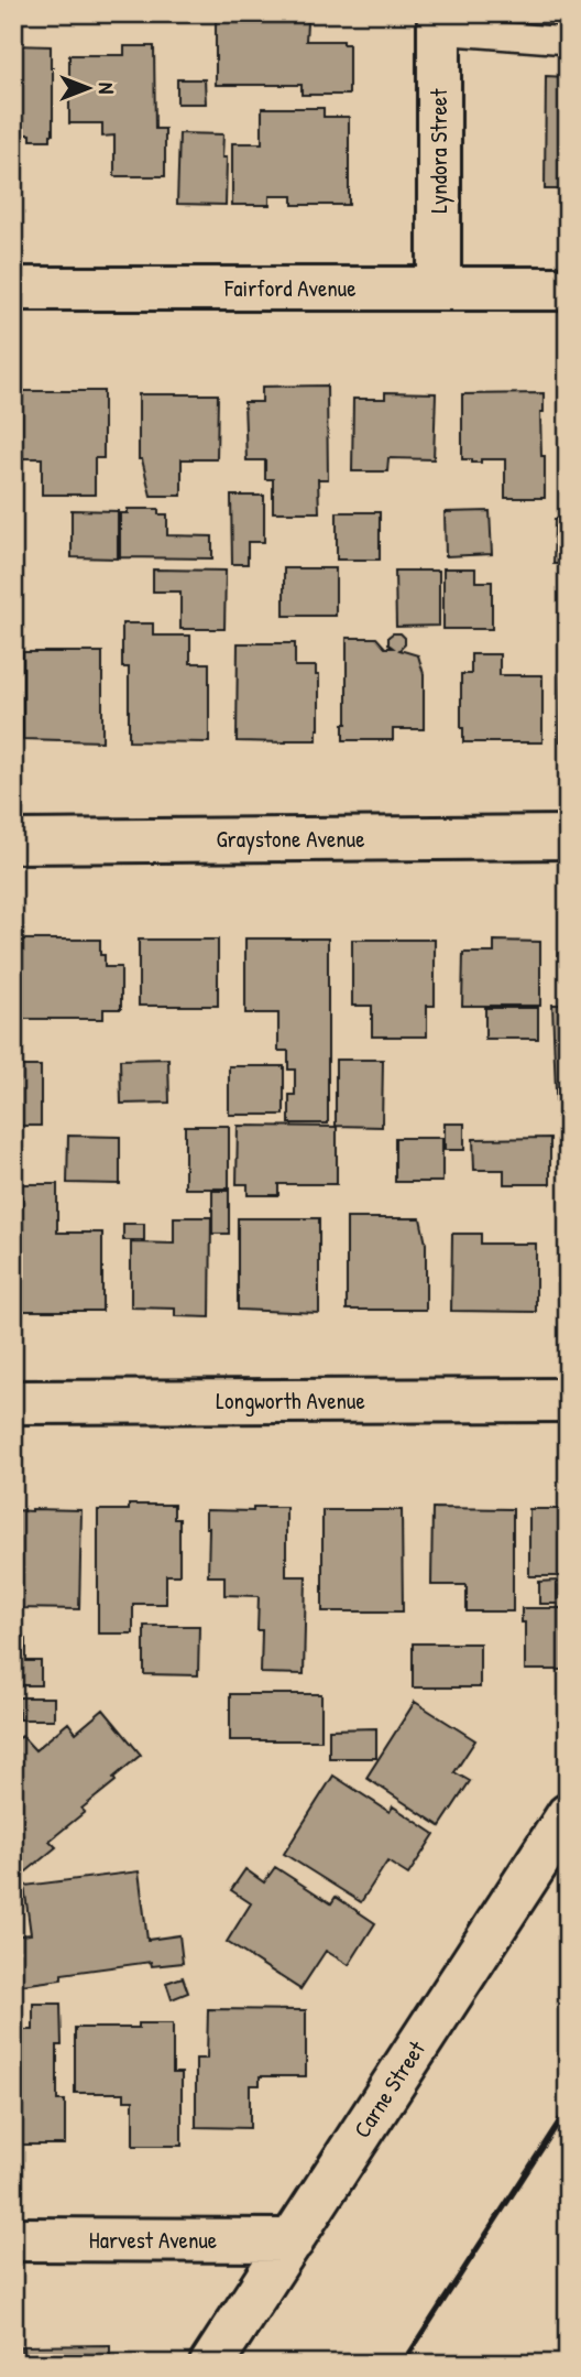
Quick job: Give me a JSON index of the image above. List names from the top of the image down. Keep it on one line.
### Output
{"streets":{"street":["Lyndora Street","Fairford Avenue","Graystone Avenue","Longworth Avenue","Carne Street","Harvest Avenue"]},"crossings":[["Lyndora Street","Fairford Avenue"],["Carne Street","Harvest Avenue"]],"north":"right"}
